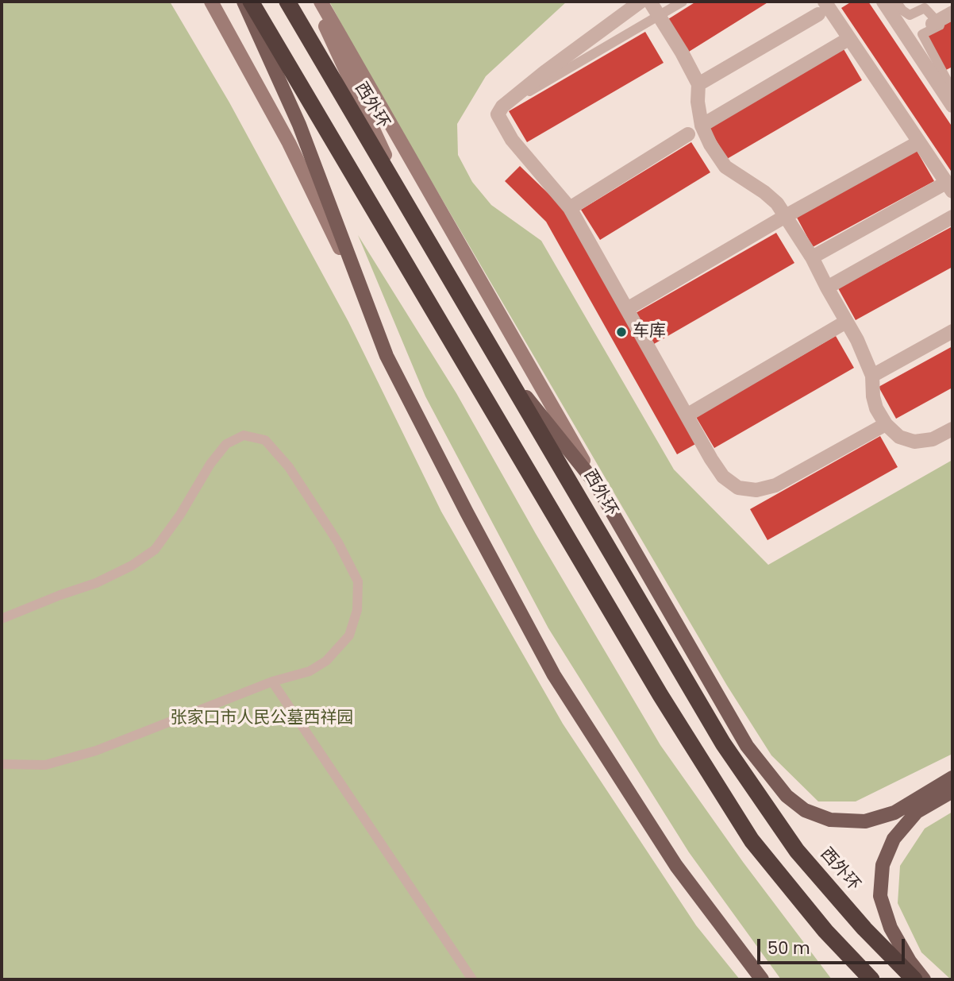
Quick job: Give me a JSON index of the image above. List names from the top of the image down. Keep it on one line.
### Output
{"streets":{"highway":["西外环"]},"parks":["张家口市人民公墓西祥园"],"places":["车库"],"scale_bar":"50 m"}
